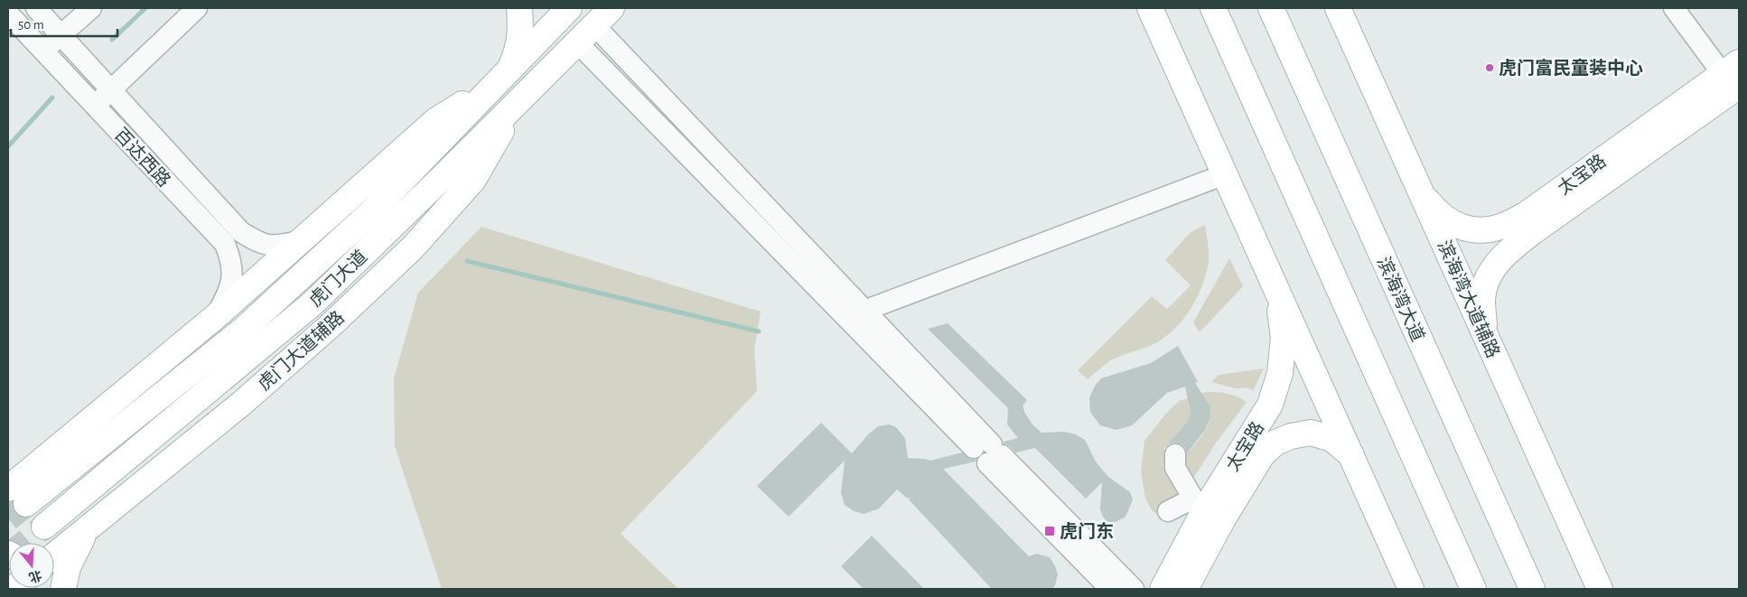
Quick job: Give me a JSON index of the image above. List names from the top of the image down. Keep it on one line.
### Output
{"streets":{"main road":["太宝路","虎门大道","滨海湾大道","滨海湾大道辅路","虎门大道辅路"],"street":["百达西路"]},"crossings":[["太宝路","滨海湾大道辅路"],["虎门大道","虎门大道辅路"]],"places":{"other":["虎门富民童装中心"],"transit":["虎门东"]},"scale_bar":"50 m","north":"bottom"}
